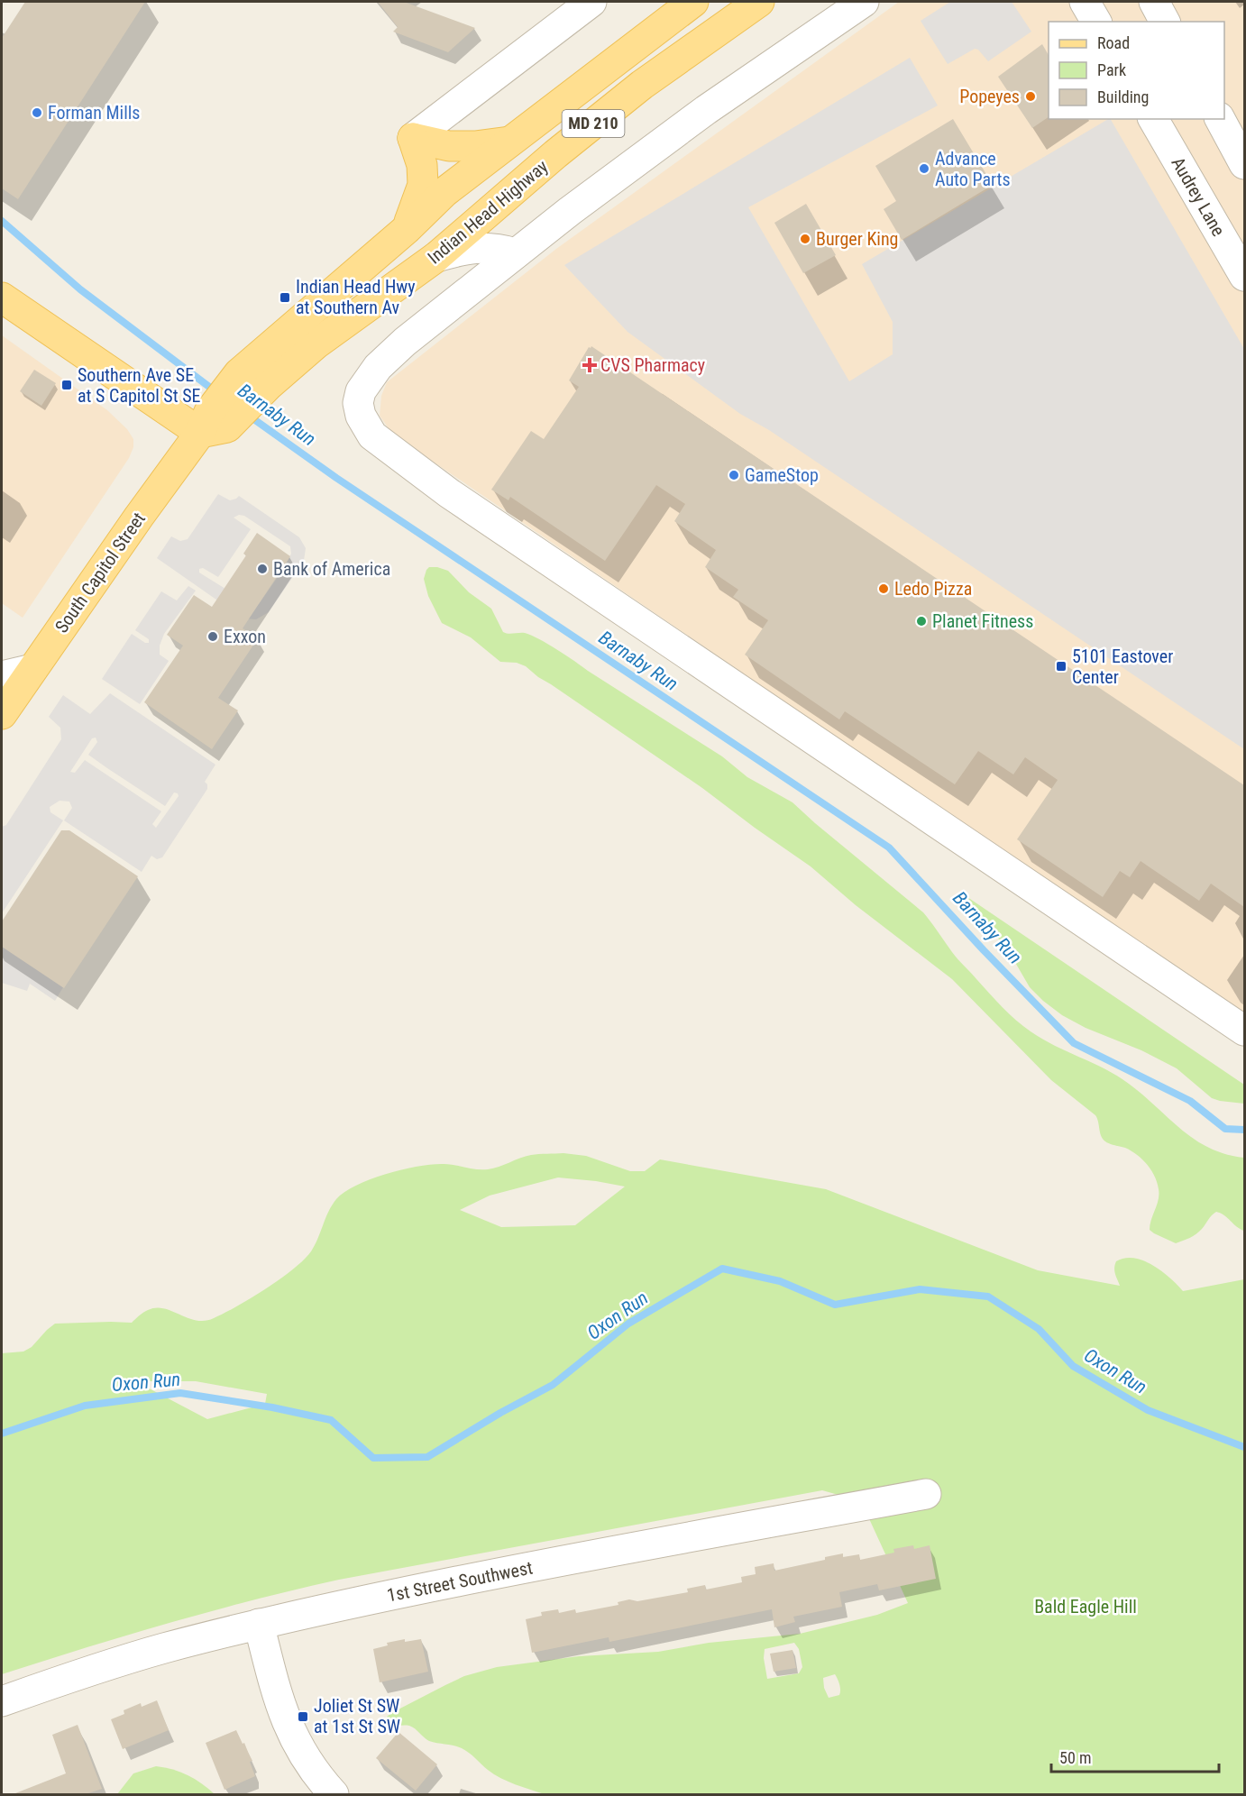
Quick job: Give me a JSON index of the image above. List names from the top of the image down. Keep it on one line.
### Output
{"streets":{"main road":["MD 210","Indian Head Highway","South Capitol Street"],"street":["Audrey Lane","1st Street Southwest"]},"crossings":[["MD 210","Indian Head Highway"],["MD 210","South Capitol Street"],["Indian Head Highway","South Capitol Street"]],"water":["Barnaby Run","Oxon Run"],"parks":["Bald Eagle Hill"],"places":{"other":["Popeyes","Forman Mills","Advance Auto Parts","Burger King","GameStop","Bank of America","Ledo Pizza","Planet Fitness","Exxon"],"transit":["Indian Head Hwy at Southern Av","Southern Ave SE at S Capitol St SE","5101 Eastover Center","Joliet St SW at 1st St SW"],"health":["CVS Pharmacy"]},"legend":["Road","Park","Building"],"scale_bar":"50 m"}
